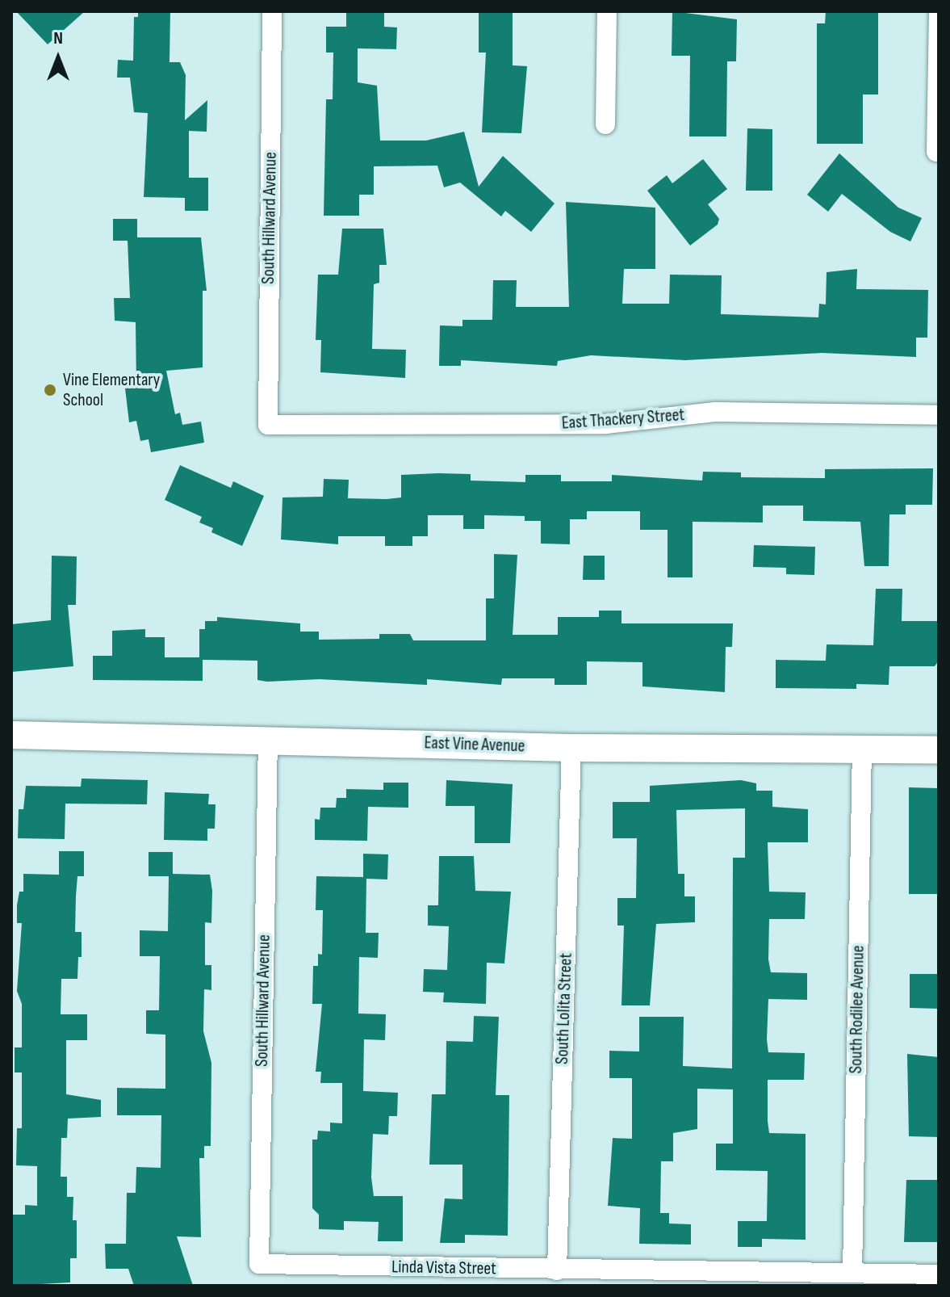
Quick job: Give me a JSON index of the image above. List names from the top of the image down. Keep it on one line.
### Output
{"streets":{"street":["South Hillward Avenue","East Thackery Street","East Vine Avenue","South Lolita Street","South Rodilee Avenue","Linda Vista Street"]},"crossings":[["South Hillward Avenue","East Thackery Street"],["South Hillward Avenue","East Vine Avenue"],["South Hillward Avenue","Linda Vista Street"],["East Vine Avenue","South Lolita Street"],["East Vine Avenue","South Rodilee Avenue"],["South Lolita Street","Linda Vista Street"],["South Rodilee Avenue","Linda Vista Street"]],"places":["Vine Elementary School"],"north":"top"}
